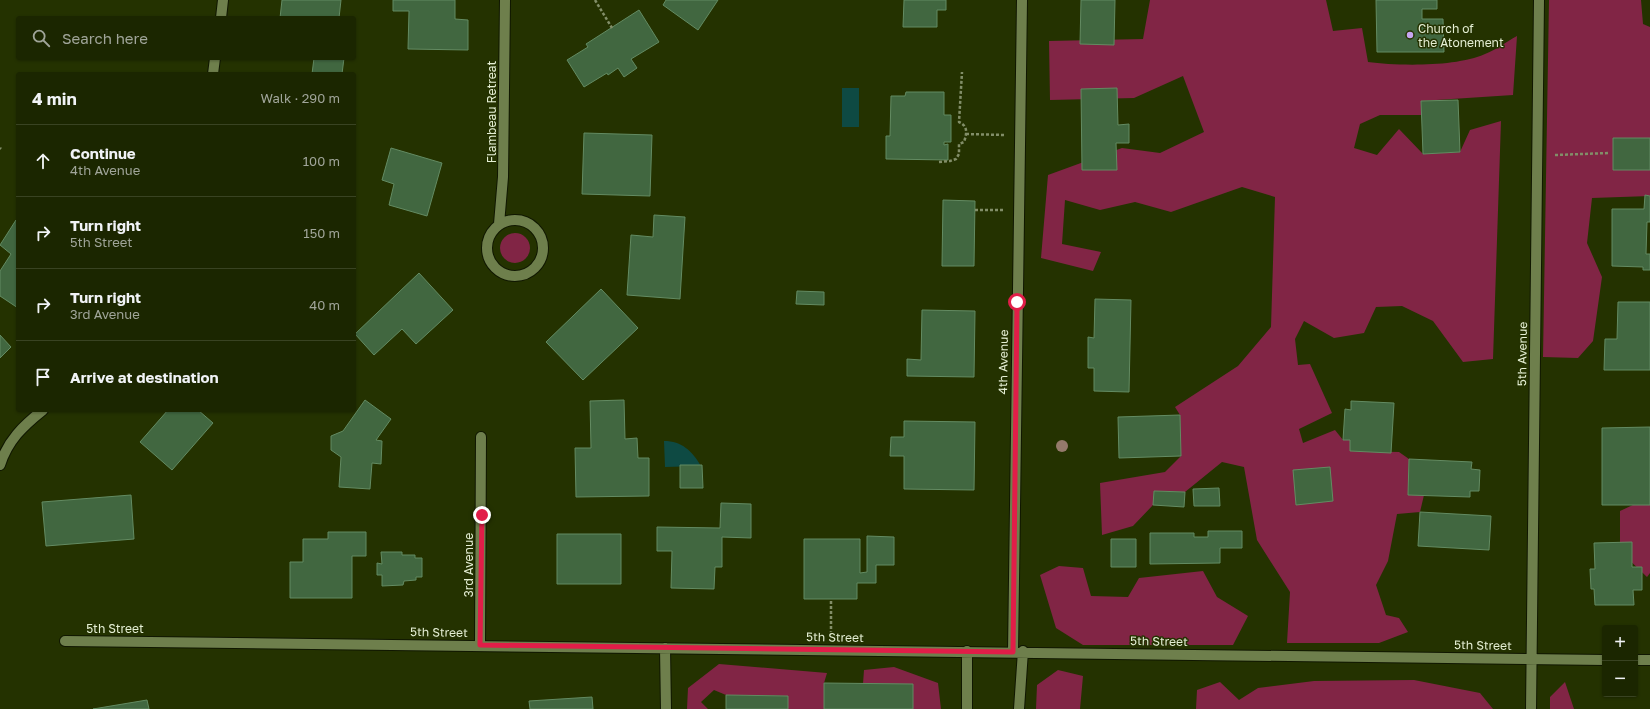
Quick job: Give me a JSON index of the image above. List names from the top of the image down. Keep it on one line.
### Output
{"streets":{"street":["Flambeau Retreat","5th Avenue","4th Avenue","3rd Avenue","5th Street"]},"crossings":[["5th Avenue","5th Street"],["4th Avenue","5th Street"],["3rd Avenue","5th Street"]],"places":["Church of the Atonement"],"page":{"search":"Search here","heading":["4 min","Walk · 290 m"],"list":[["Continue","4th Avenue","100 m"],["Turn right","5th Street","150 m"],["Turn right","3rd Avenue","40 m"],"Arrive at destination"],"map_buttons":["+","−"]}}
